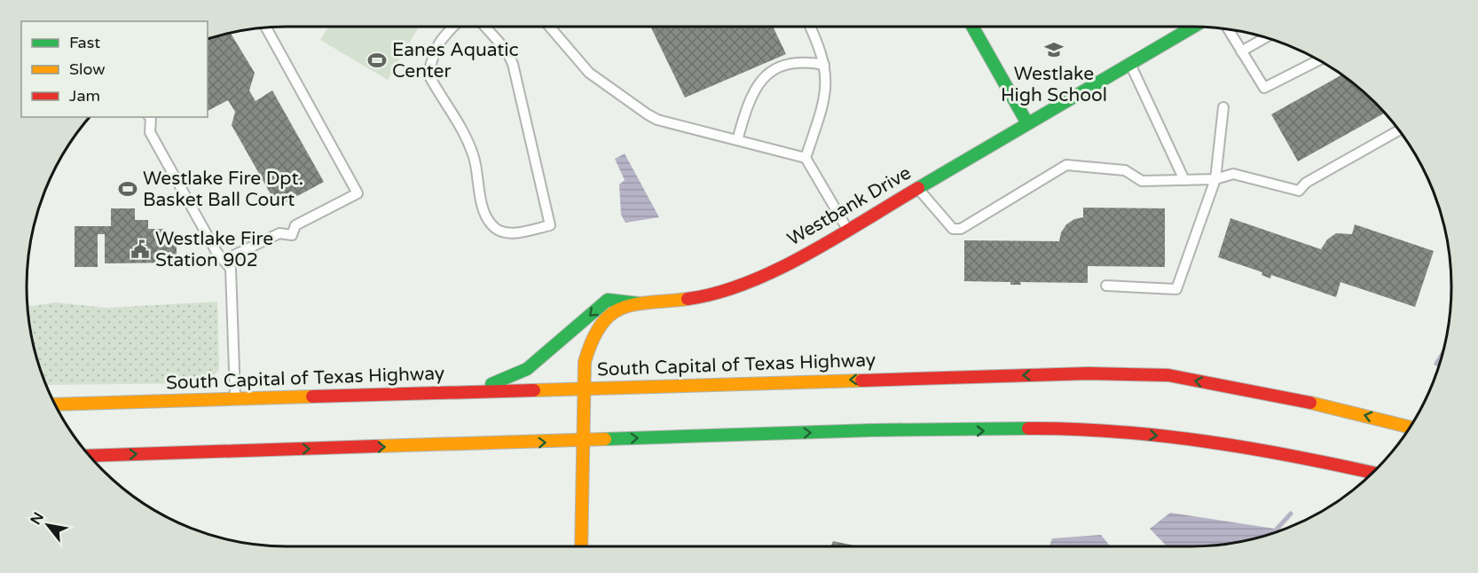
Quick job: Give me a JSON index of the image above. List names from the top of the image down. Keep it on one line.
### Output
{"streets":{"main road":["Westbank Drive","South Capital of Texas Highway"]},"crossings":[["Westbank Drive","South Capital of Texas Highway"]],"places":{"school or university":["Westlake High School"],"sports":["Eanes Aquatic Center","Westlake Fire Dpt. Basket Ball Court"],"public building":["Westlake Fire Station 902"]},"legend":["Fast","Slow","Jam"],"north":"top left"}
